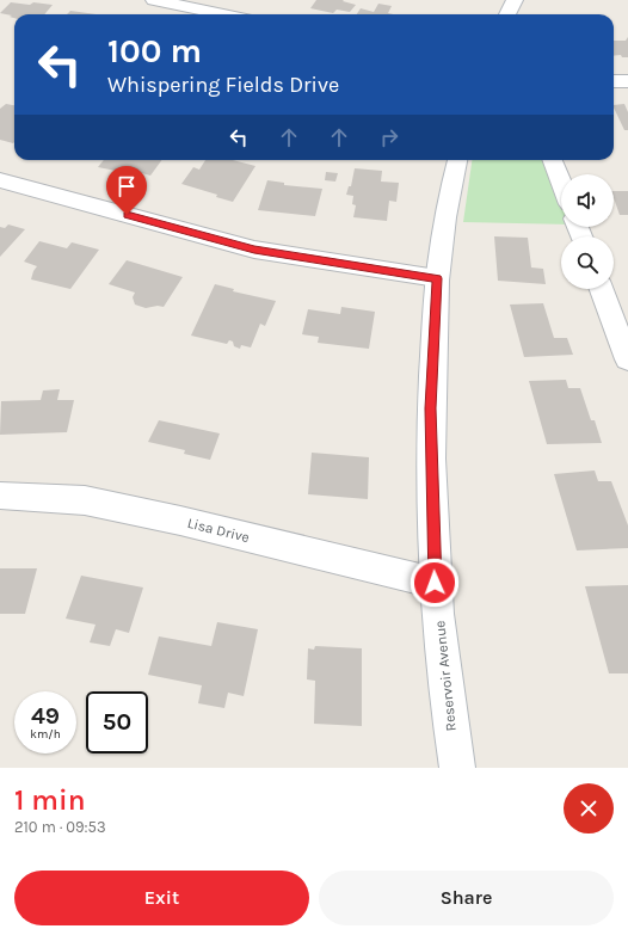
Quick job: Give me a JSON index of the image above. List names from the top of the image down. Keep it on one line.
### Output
{"streets":{"street":["Lisa Drive","Reservoir Avenue"]},"crossings":[["Lisa Drive","Reservoir Avenue"]],"page":{"turn":["100 m","Whispering Fields Drive"],"speed":"49 km/h","limit":"50","heading":["1 min","210 m · 09:53"],"buttons":["Exit","Share"]}}
